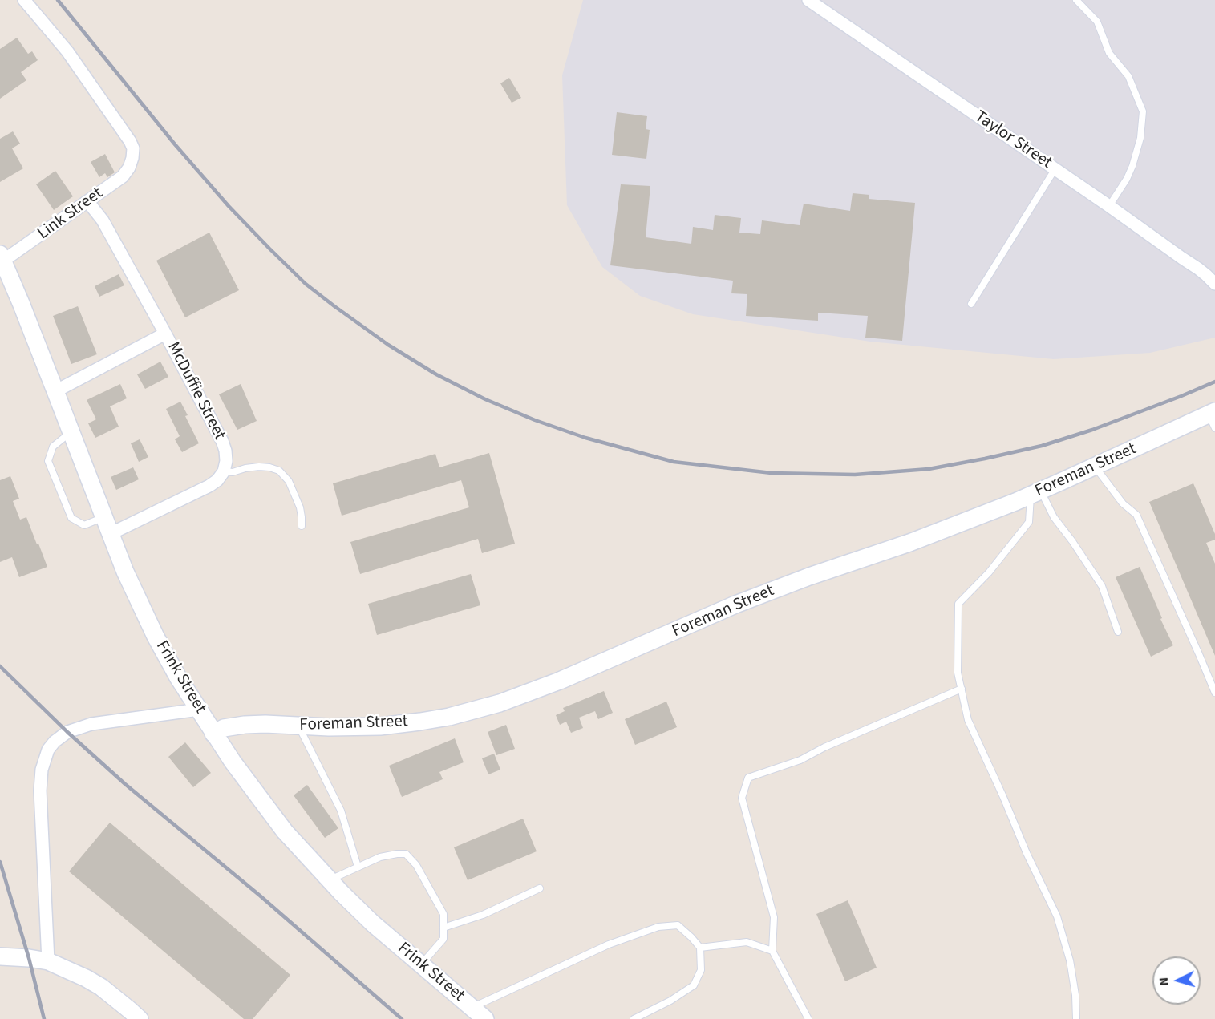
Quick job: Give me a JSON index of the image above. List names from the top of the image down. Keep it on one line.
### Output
{"streets":{"street":["Taylor Street","Link Street","McDuffie Street","Foreman Street","Frink Street"]},"crossings":[["Link Street","McDuffie Street"],["Link Street","Frink Street"],["Foreman Street","Frink Street"]],"north":"left"}
